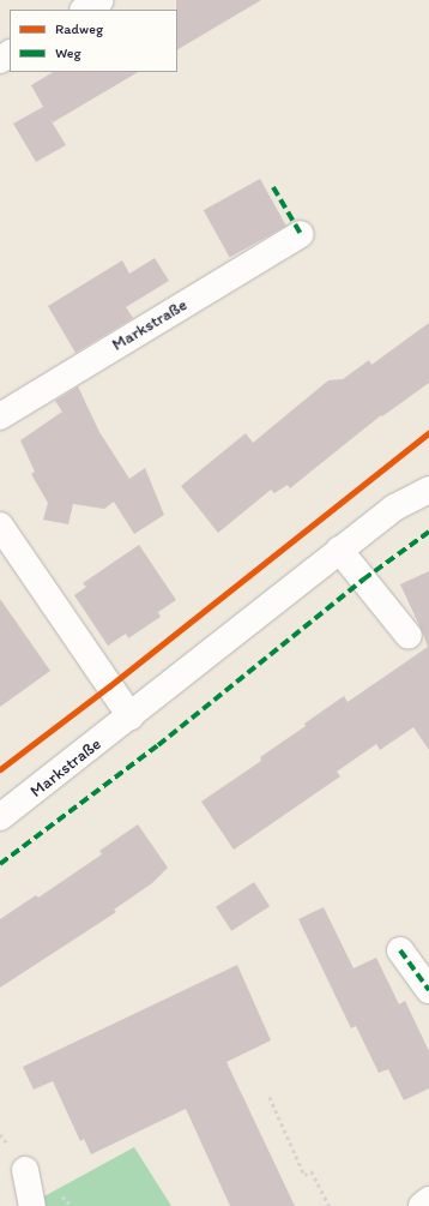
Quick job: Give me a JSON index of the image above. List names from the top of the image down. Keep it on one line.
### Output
{"streets":{"main road":["Markstraße"]},"legend":["Radweg","Weg"]}
